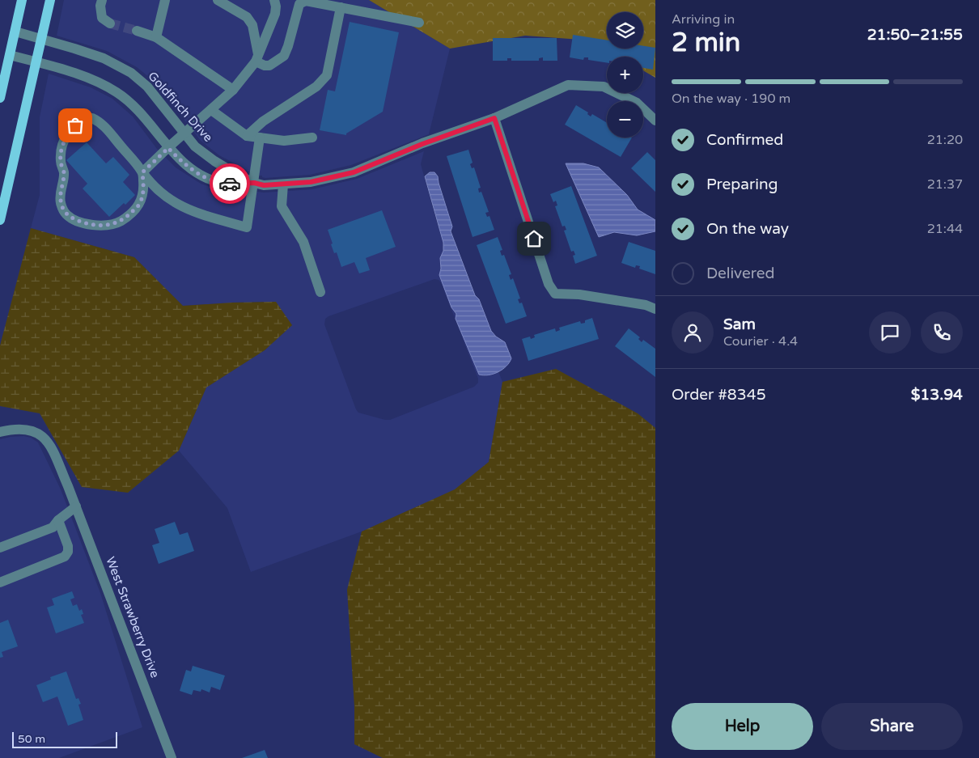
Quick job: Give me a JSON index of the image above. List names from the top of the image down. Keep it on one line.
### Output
{"streets":{"street":["Goldfinch Drive","West Strawberry Drive"]},"scale_bar":"50 m","page":{"heading":["2 min","Arriving in","21:50–21:55"],"panel":["Sam","Courier · 4.4","Order #8345","$13.94"],"map_buttons":["+","−"],"bar":"On the way · 190 m","list":[["Confirmed","21:20"],["Preparing","21:37"],["On the way","21:44"],"Delivered"],"buttons":["Help","Share"],"scale":"50 m"}}
